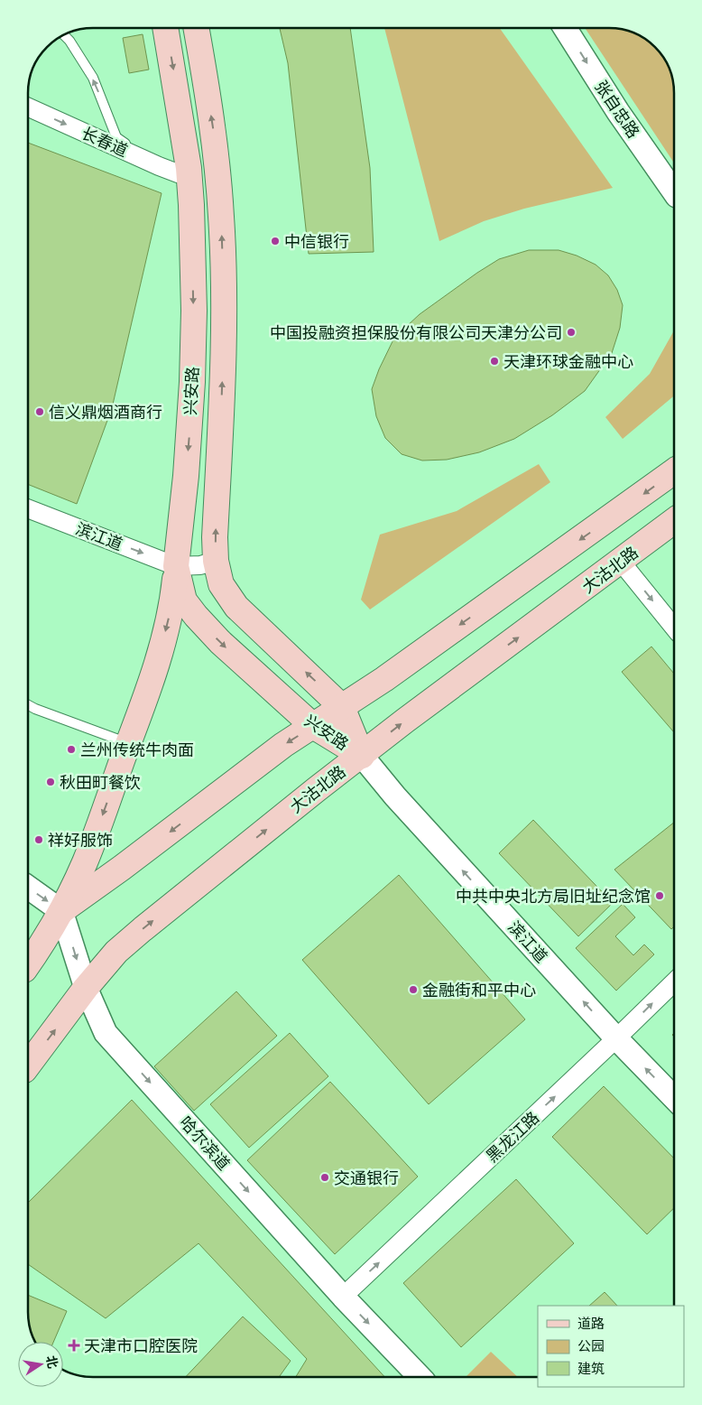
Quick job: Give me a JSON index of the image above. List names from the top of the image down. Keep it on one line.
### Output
{"streets":{"main road":["兴安路","大沽北路"],"street":["张自忠路","长春道","滨江道","黑龙江路","哈尔滨道"]},"crossings":[["长春道","兴安路"],["兴安路","滨江道"],["兴安路","大沽北路"],["滨江道","大沽北路"],["滨江道","黑龙江路"],["大沽北路","哈尔滨道"],["黑龙江路","哈尔滨道"]],"one_way":["张自忠路","长春道","黑龙江路","哈尔滨道"],"places":{"other":["中信银行","中国投融资担保股份有限公司天津分公司","天津环球金融中心","信义鼎烟酒商行","兰州传统牛肉面","秋田町餐饮","祥好服饰","中共中央北方局旧址纪念馆","金融街和平中心","交通银行"],"health":["天津市口腔医院"]},"legend":["道路","公园","建筑"],"north":"right"}
